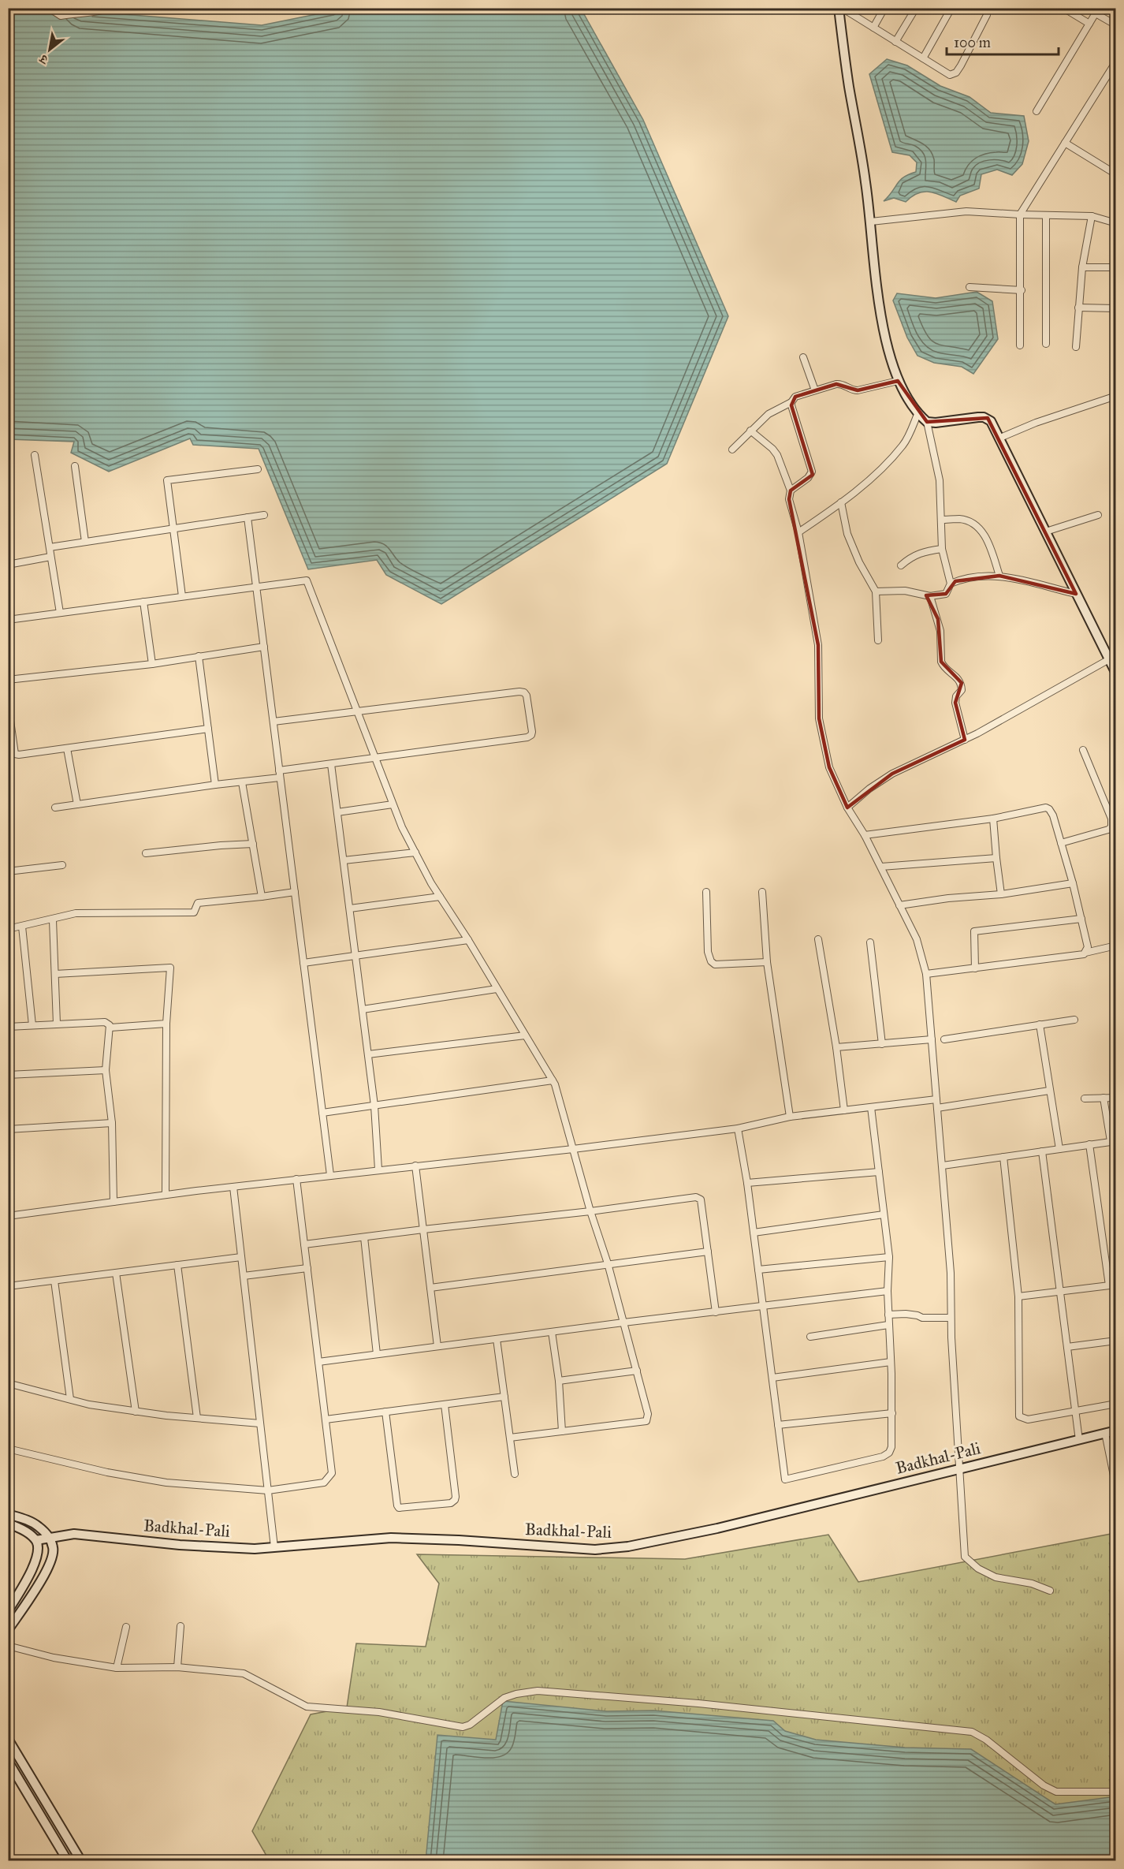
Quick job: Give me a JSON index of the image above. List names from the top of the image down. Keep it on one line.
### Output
{"streets":{"street":["Badkhal-Pali"]},"scale_bar":"100 m","north":"bottom left"}
